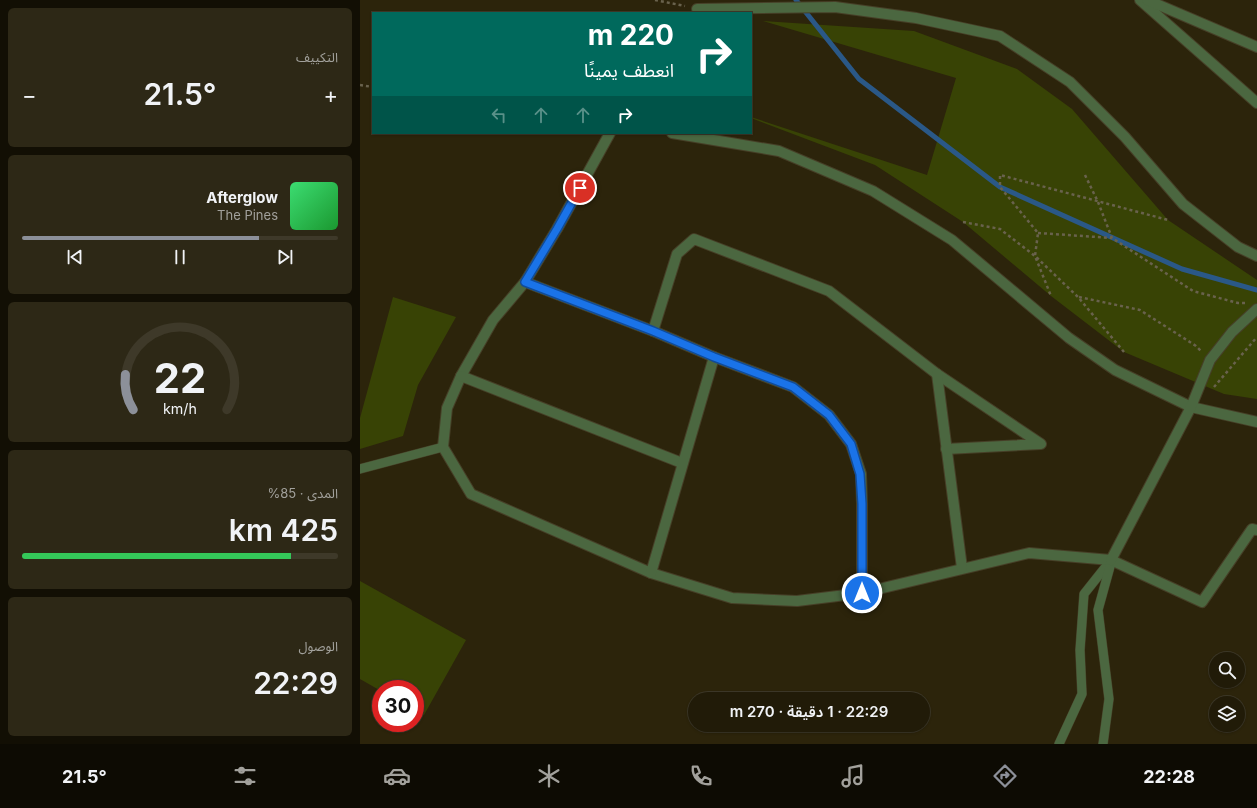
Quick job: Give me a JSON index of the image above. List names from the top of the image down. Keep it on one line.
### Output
{"page":{"tile":["التكييف",["المدى · 85%","425 km"],["الوصول","22:29"]],"turn":["220 m","انعطف يمينًا"],"heat":["−","21.5°","+"],"song":["Afterglow","The Pines"],"limit":"30","trip":"22:29 · 1 دقيقة · 270 m","tabs":["22:28","21.5°"],"gauge":["22","km/h"]}}
